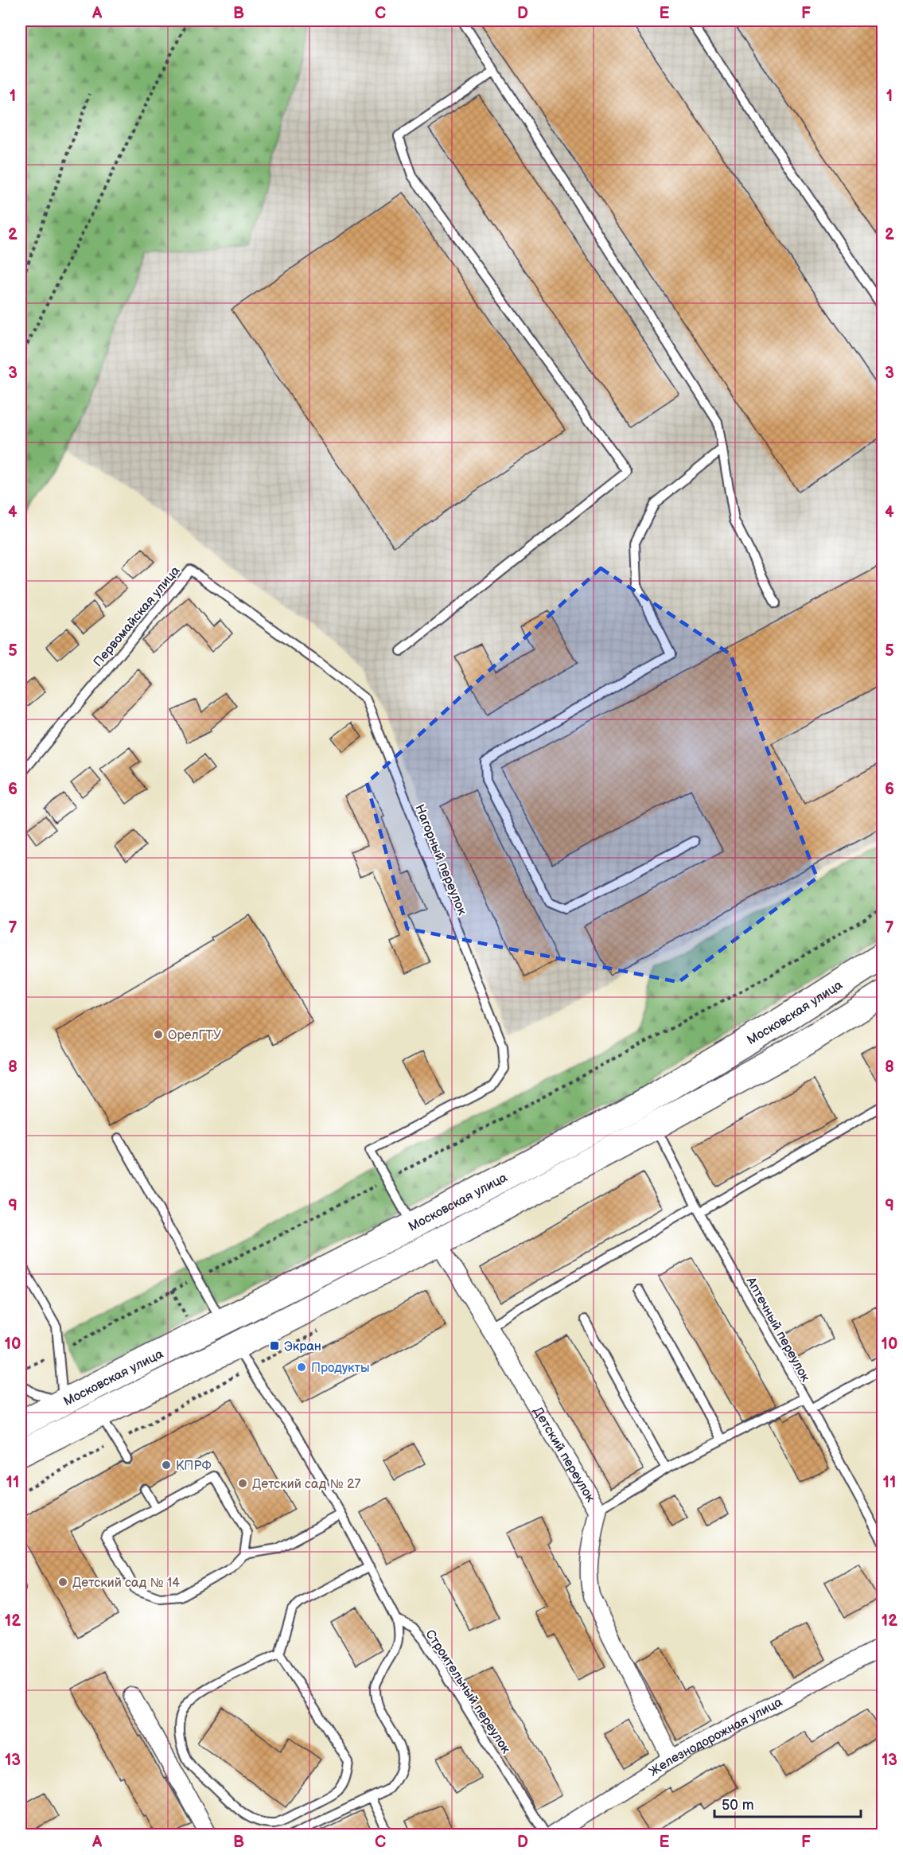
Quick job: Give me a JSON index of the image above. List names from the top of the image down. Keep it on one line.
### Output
{"streets":{"main road":["Московская улица"],"street":["Детский переулок","Железнодорожная улица"],"lane":["Первомайская улица","Нагорный переулок","Аптечный переулок","Строительный переулок"]},"crossings":[["Первомайская улица","Нагорный переулок"],["Московская улица","Аптечный переулок"],["Московская улица","Детский переулок"],["Детский переулок","Железнодорожная улица"]],"places":{"other":["ОрелГТУ","Продукты","КПРФ","Детский сад № 27","Детский сад № 14"],"transit":["Экран"]},"scale_bar":"50 m","grid":{"columns":["A","B","C","D","E","F"],"rows":["1","2","3","4","5","6","7","8","9","10","11","12","13"]}}
